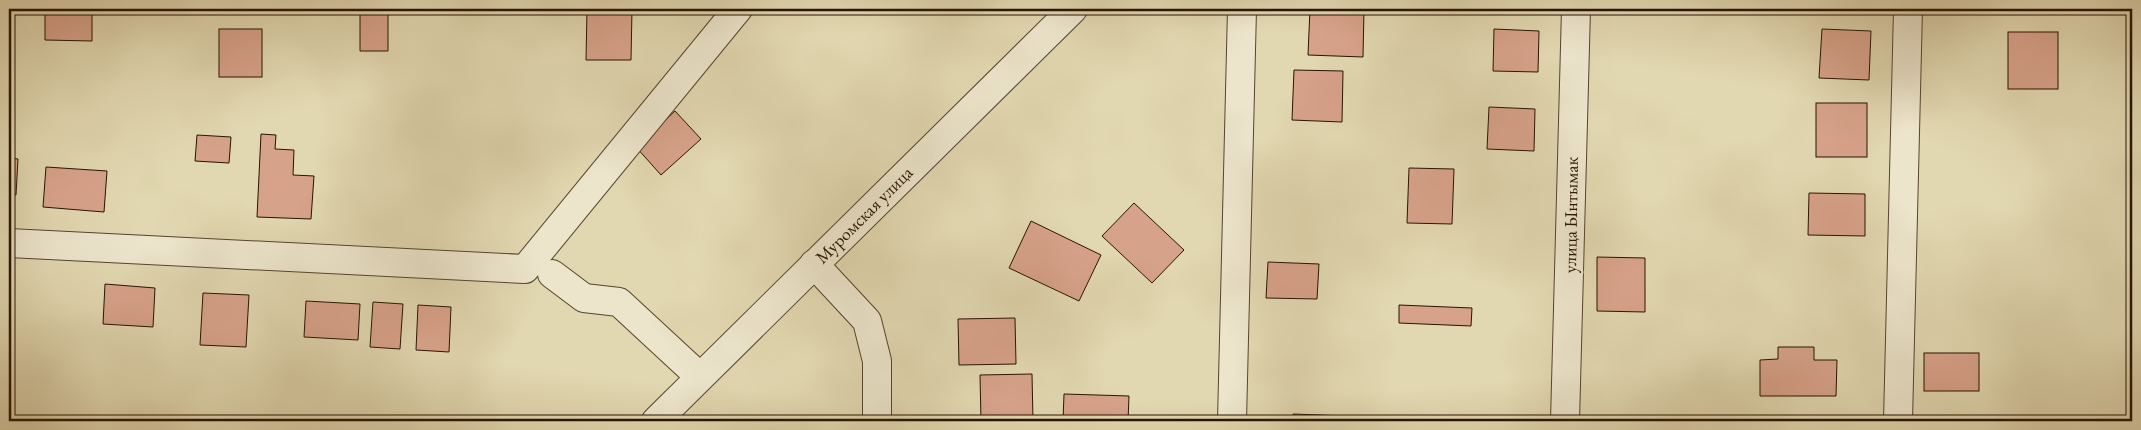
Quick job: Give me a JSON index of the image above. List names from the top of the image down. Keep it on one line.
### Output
{"streets":{"street":["Муромская улица","улица Ынтымак"]}}
